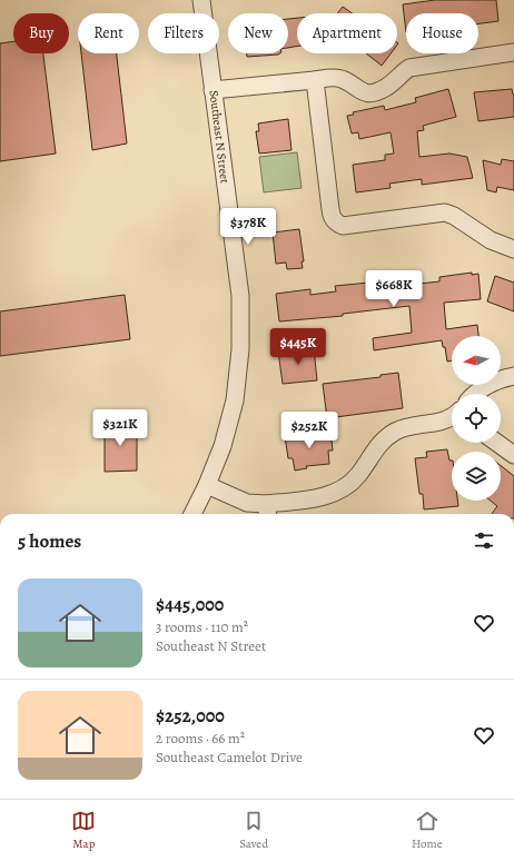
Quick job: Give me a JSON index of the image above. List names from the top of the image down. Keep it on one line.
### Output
{"streets":{"street":["Southeast N Street"]},"north":"left","page":{"chip":["Buy","Rent","Filters","New","Apartment","House"],"price":["$378K","$668K","$445K","$321K","$252K"],"heading":"5 homes","list":[{"name":"$445,000","note":"3 rooms · 110 m² · Southeast N Street"},{"name":"$252,000","note":"2 rooms · 66 m² · Southeast Camelot Drive"}],"tabs":["Map","Saved","Home"]}}
